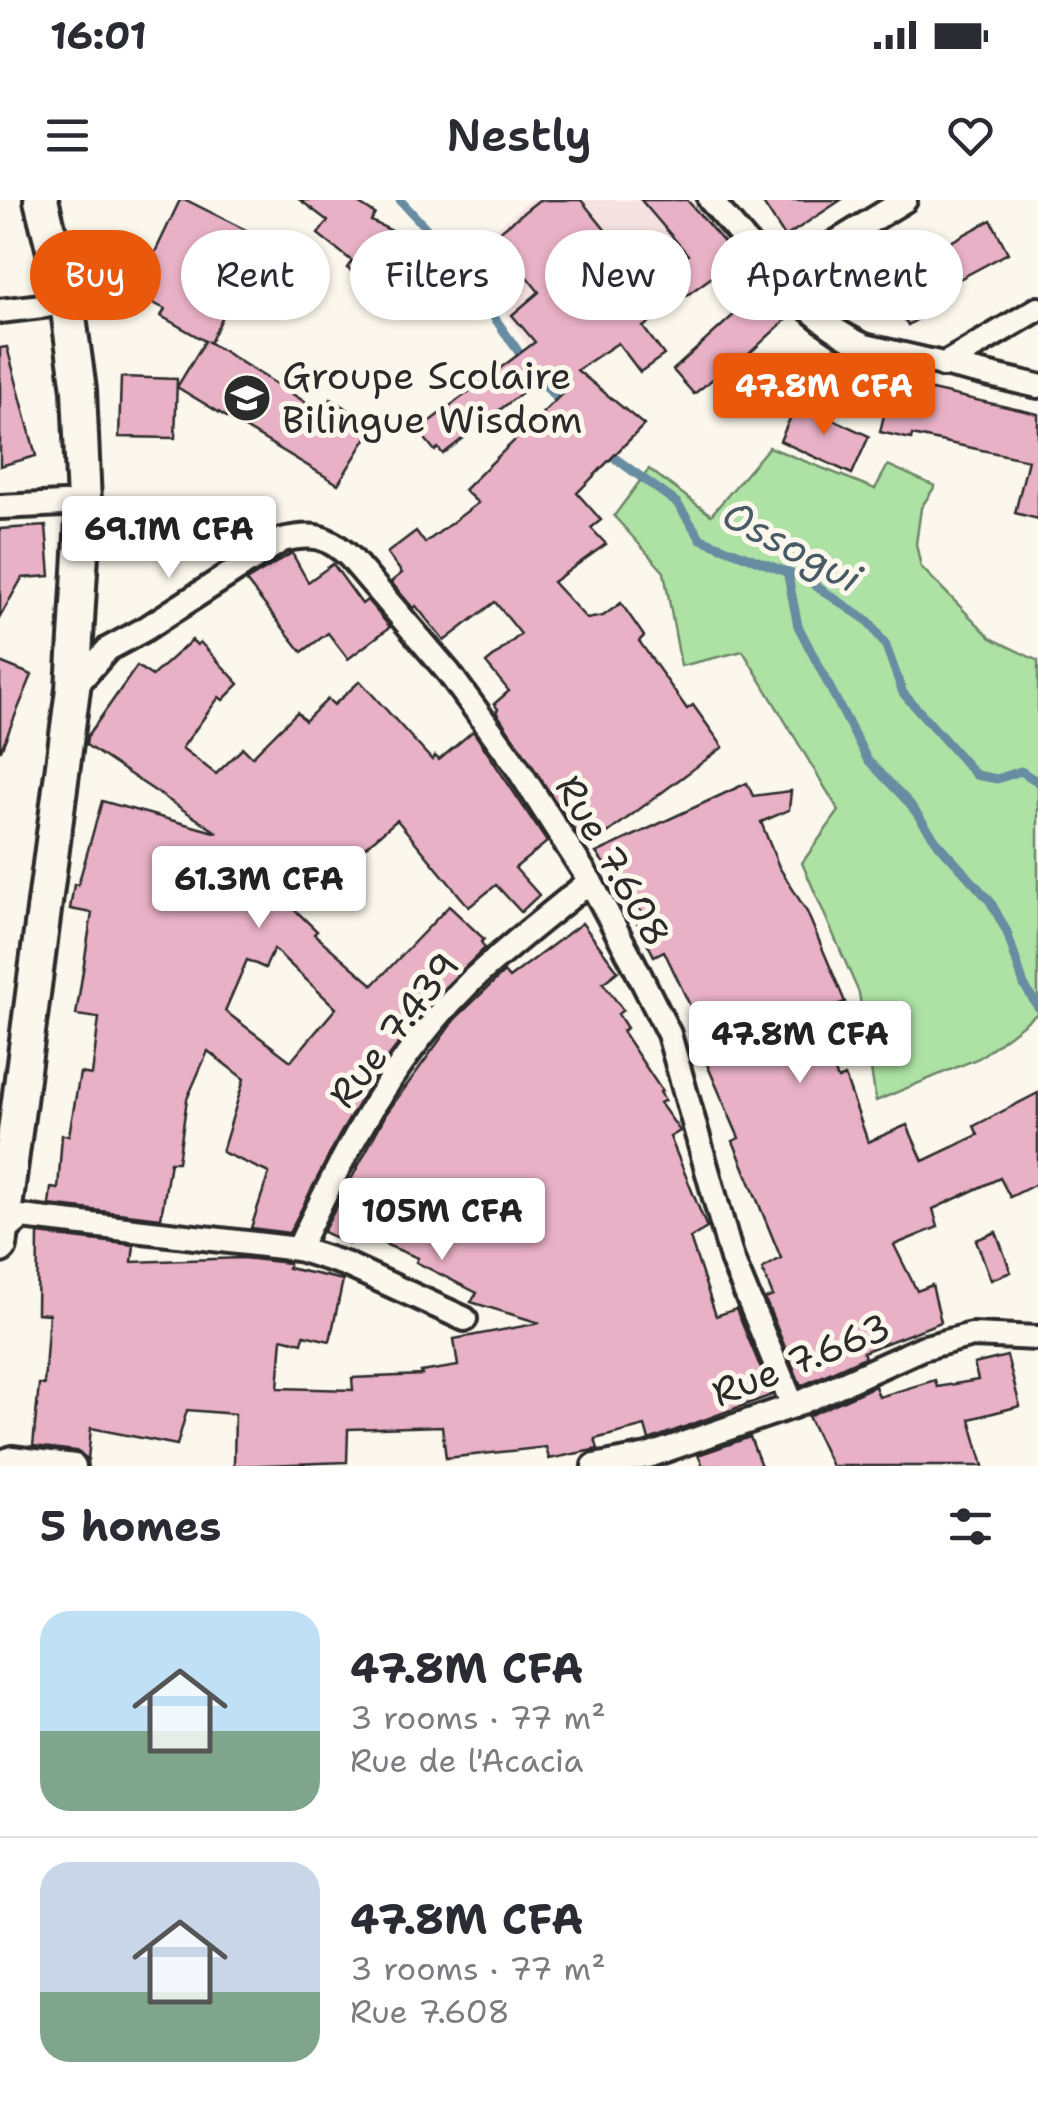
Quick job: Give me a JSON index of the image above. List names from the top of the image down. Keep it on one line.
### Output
{"streets":{"street":["Rue 7.608","Rue 7.439","Rue 7.663"]},"crossings":[["Rue 7.608","Rue 7.439"],["Rue 7.608","Rue 7.663"]],"water":["Ossogui"],"places":{"school or university":["Groupe Scolaire Bilingue Wisdom"]},"page":{"status":"16:01","header":"Nestly","chip":["Buy","Rent","Filters","New","Apartment"],"price":["47.8M CFA","69.1M CFA","61.3M CFA","47.8M CFA","105M CFA"],"heading":"5 homes","list":[{"name":"47.8M CFA","note":"3 rooms · 77 m² · Rue de l'Acacia"},{"name":"47.8M CFA","note":"3 rooms · 77 m² · Rue 7.608"}]}}
